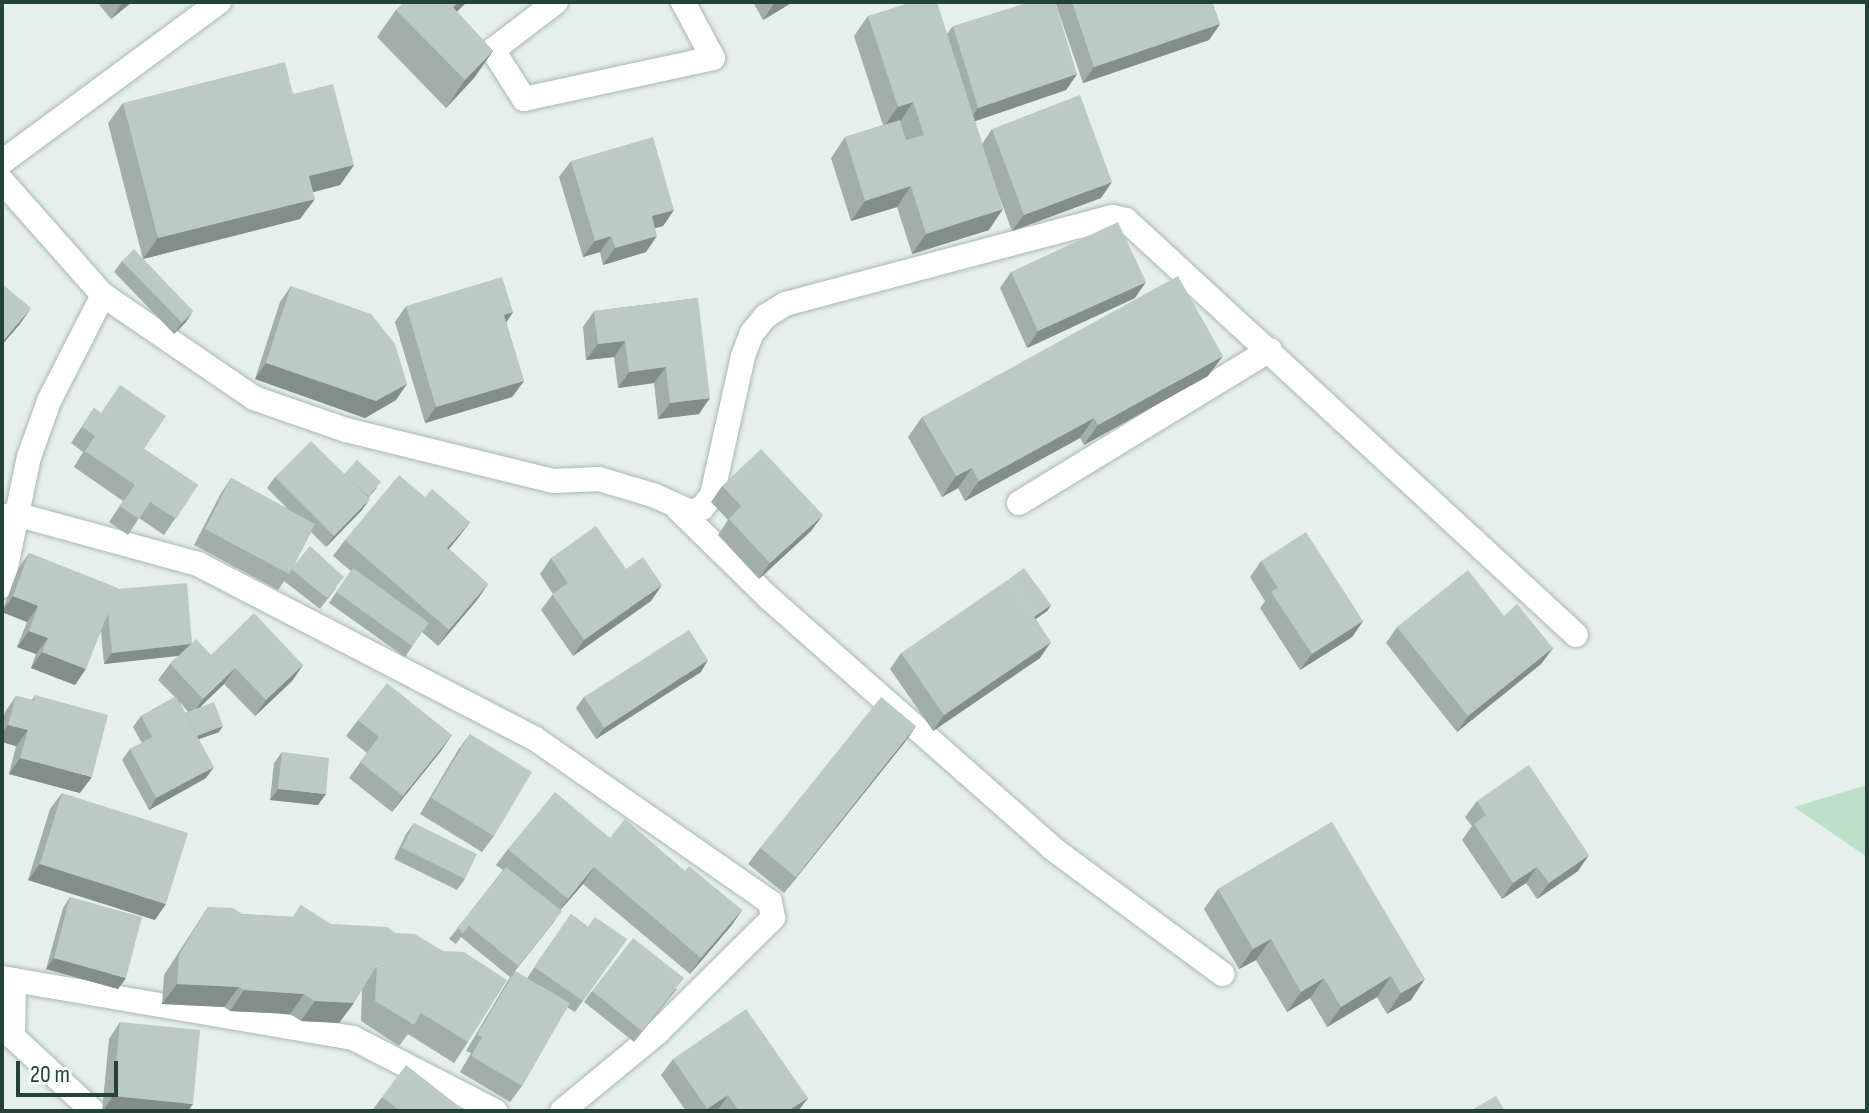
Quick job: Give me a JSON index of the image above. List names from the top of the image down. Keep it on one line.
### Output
{"scale_bar":"20 m"}
